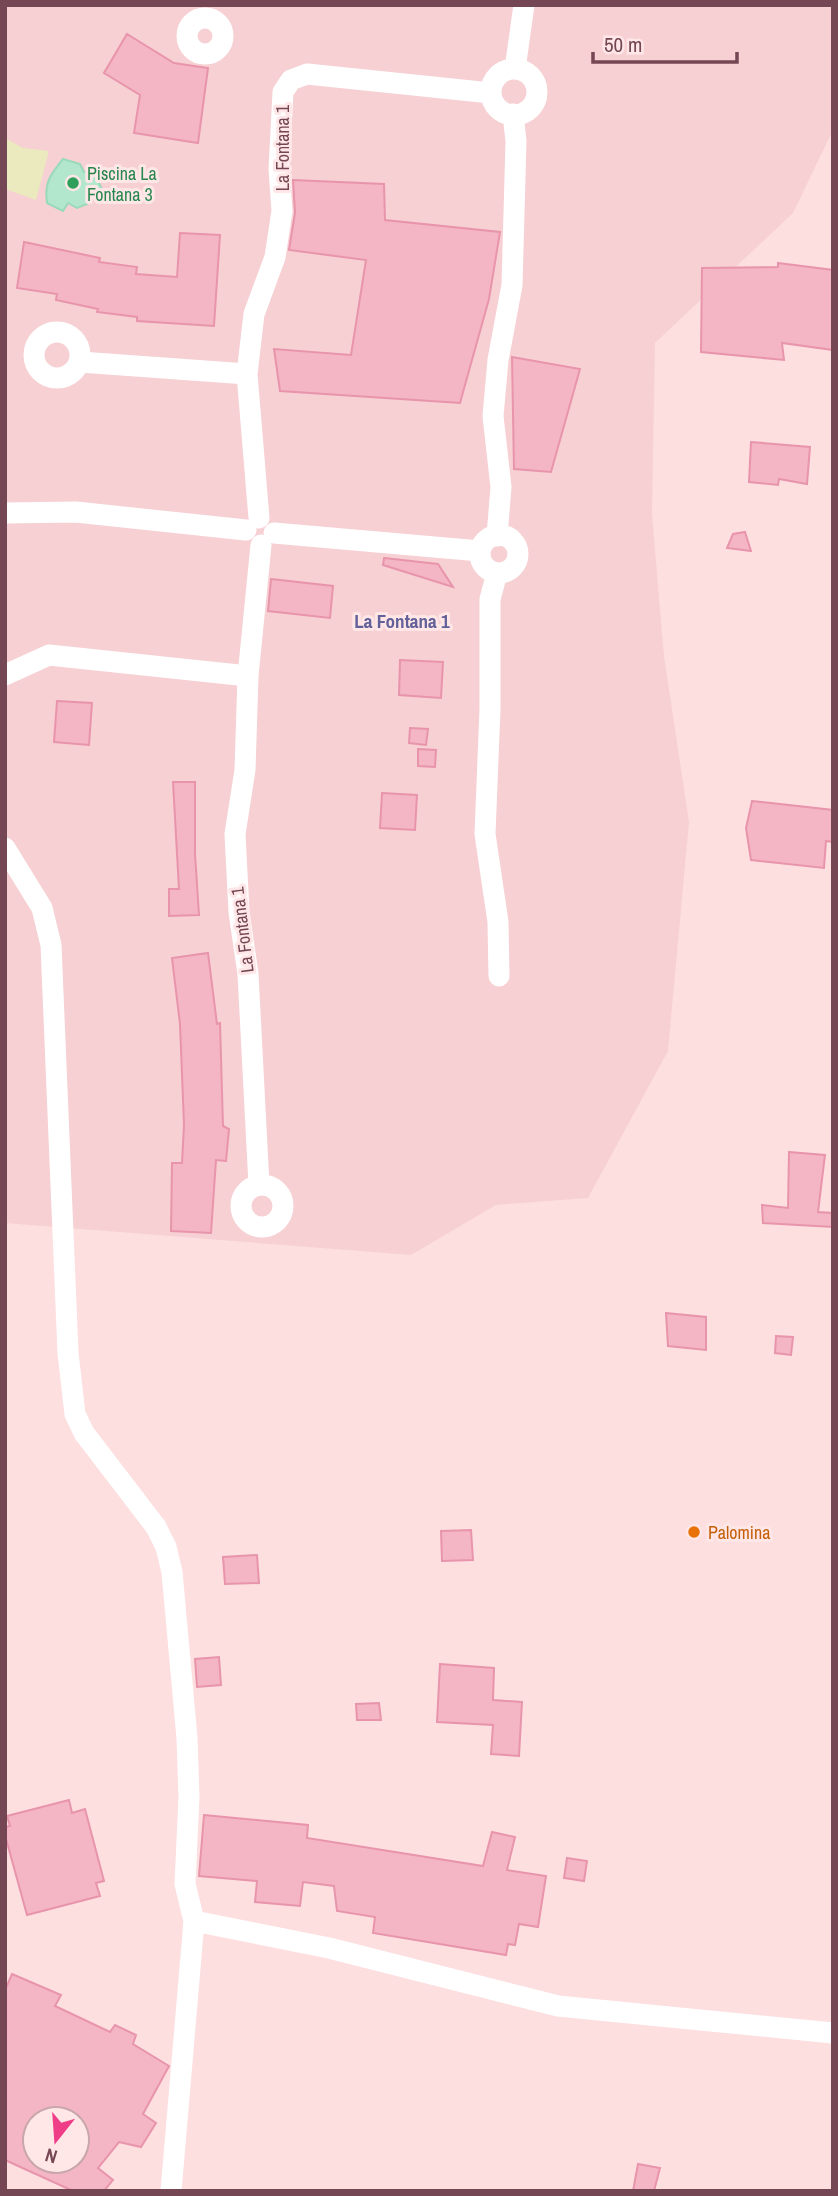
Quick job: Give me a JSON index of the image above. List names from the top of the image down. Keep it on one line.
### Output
{"streets":{"street":["La Fontana 1"]},"districts":["La Fontana 1"],"places":["Piscina La Fontana 3","Palomina"],"scale_bar":"50 m","north":"bottom"}
